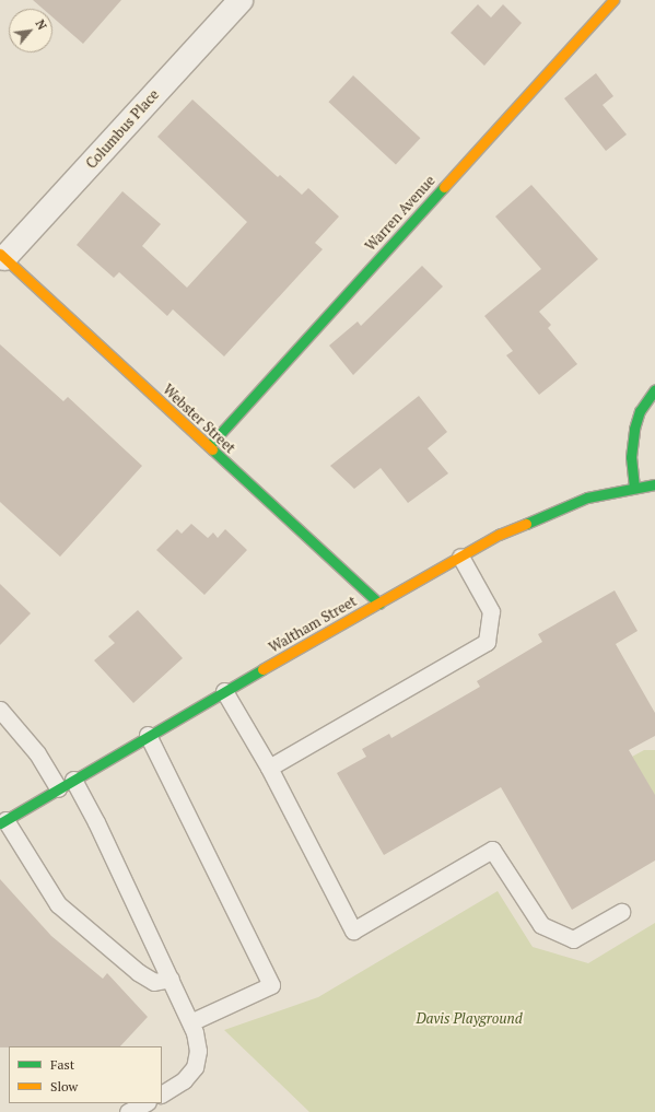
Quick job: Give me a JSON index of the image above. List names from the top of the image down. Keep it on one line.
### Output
{"streets":{"street":["Columbus Place","Warren Avenue","Webster Street","Waltham Street"]},"crossings":[["Columbus Place","Webster Street"],["Warren Avenue","Webster Street"],["Webster Street","Waltham Street"]],"parks":["Davis Playground"],"legend":["Fast","Slow"],"north":"top right"}
